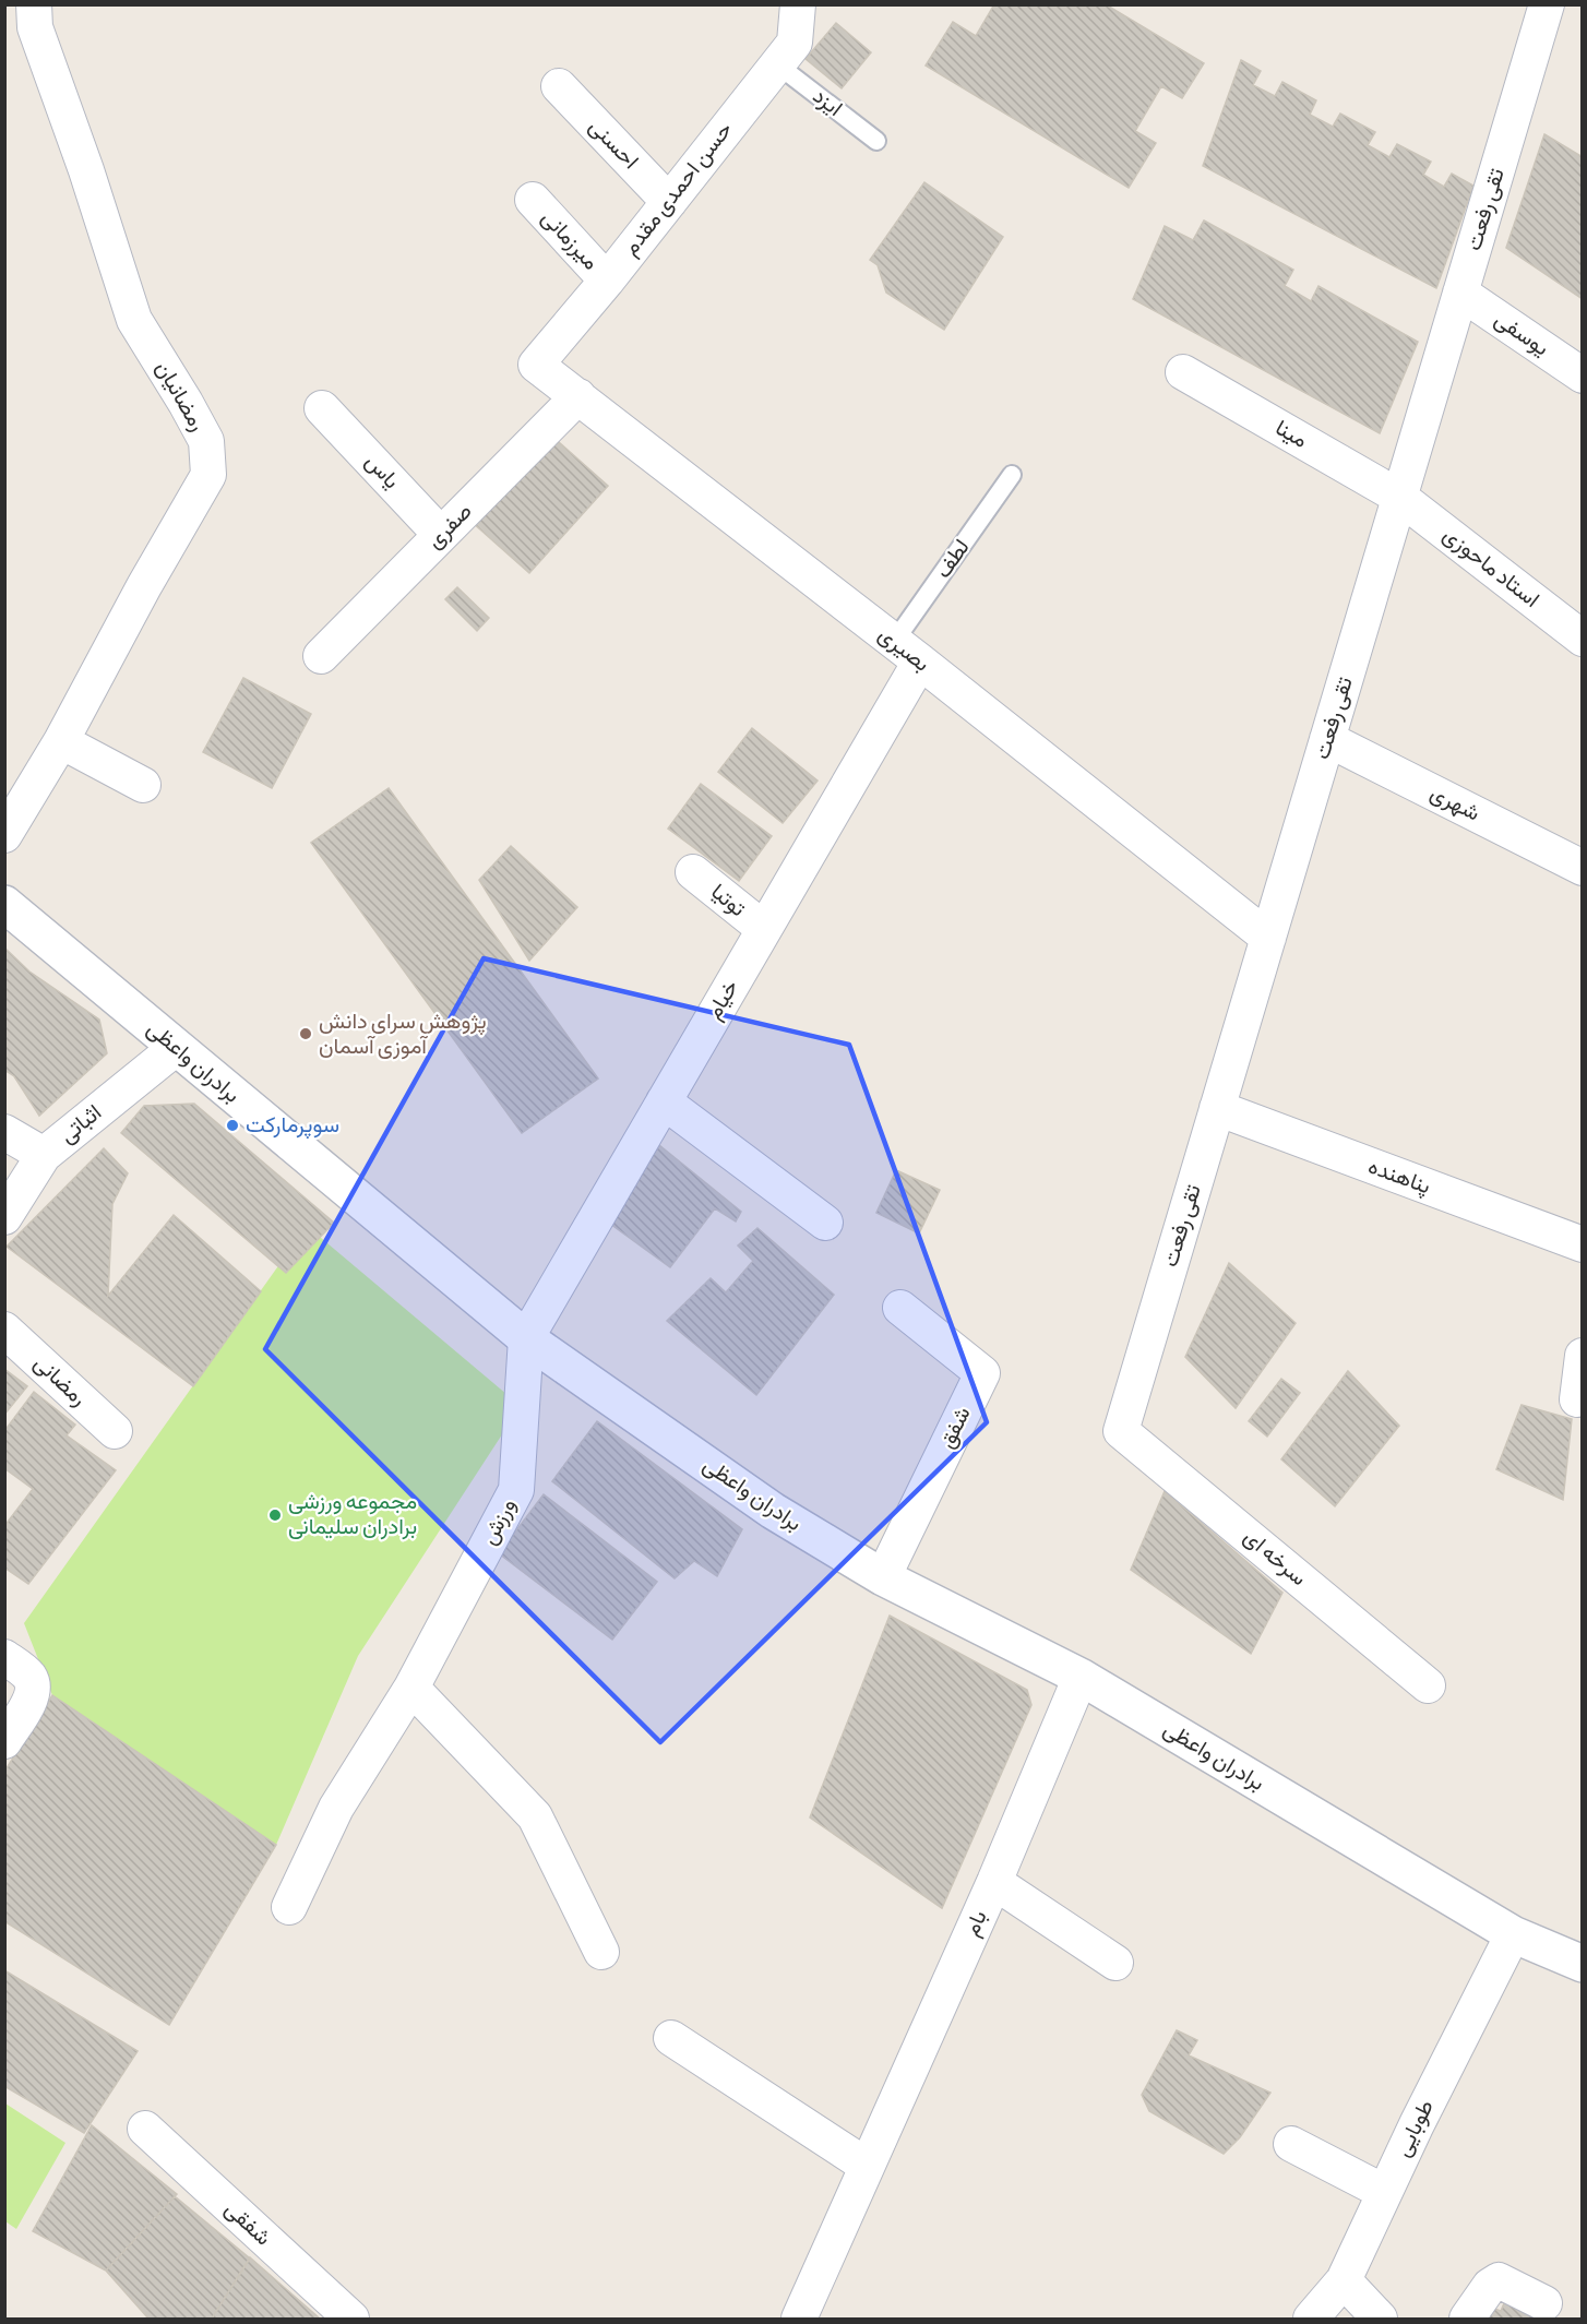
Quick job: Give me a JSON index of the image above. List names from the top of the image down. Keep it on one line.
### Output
{"streets":{"main road":["برادران واعظی"],"street":["احسنی","حسن احمدی مقدم","تقی رفعت","میرزمانی","یوسفی","رمضانیان","مینا","یاس","صفری","استاد ماحوزی","بصیری","شهری","توتیا","خیام","اثباتی","پناهنده","رمضانی","شفق","ورزش","سرخه ای","بام","طوبایی","شفقی"],"lane":["ایزد","لطف"]},"crossings":[["ایزد","حسن احمدی مقدم"],["احسنی","حسن احمدی مقدم"],["حسن احمدی مقدم","میرزمانی"],["حسن احمدی مقدم","بصیری"],["تقی رفعت","یوسفی"],["تقی رفعت","مینا"],["تقی رفعت","استاد ماحوزی"],["تقی رفعت","بصیری"],["تقی رفعت","شهری"],["تقی رفعت","پناهنده"],["تقی رفعت","سرخه ای"],["مینا","استاد ماحوزی"],["یاس","صفری"],["صفری","بصیری"],["لطف","بصیری"],["لطف","خیام"],["بصیری","خیام"],["توتیا","خیام"],["خیام","برادران واعظی"],["خیام","ورزش"],["برادران واعظی","اثباتی"],["برادران واعظی","شفق"],["برادران واعظی","ورزش"],["برادران واعظی","بام"],["برادران واعظی","طوبایی"]],"places":["پژوهش سرای دانش آموزی آسمان","سوپرمارکت","مجموعه ورزشی برادران سلیمانی"]}
